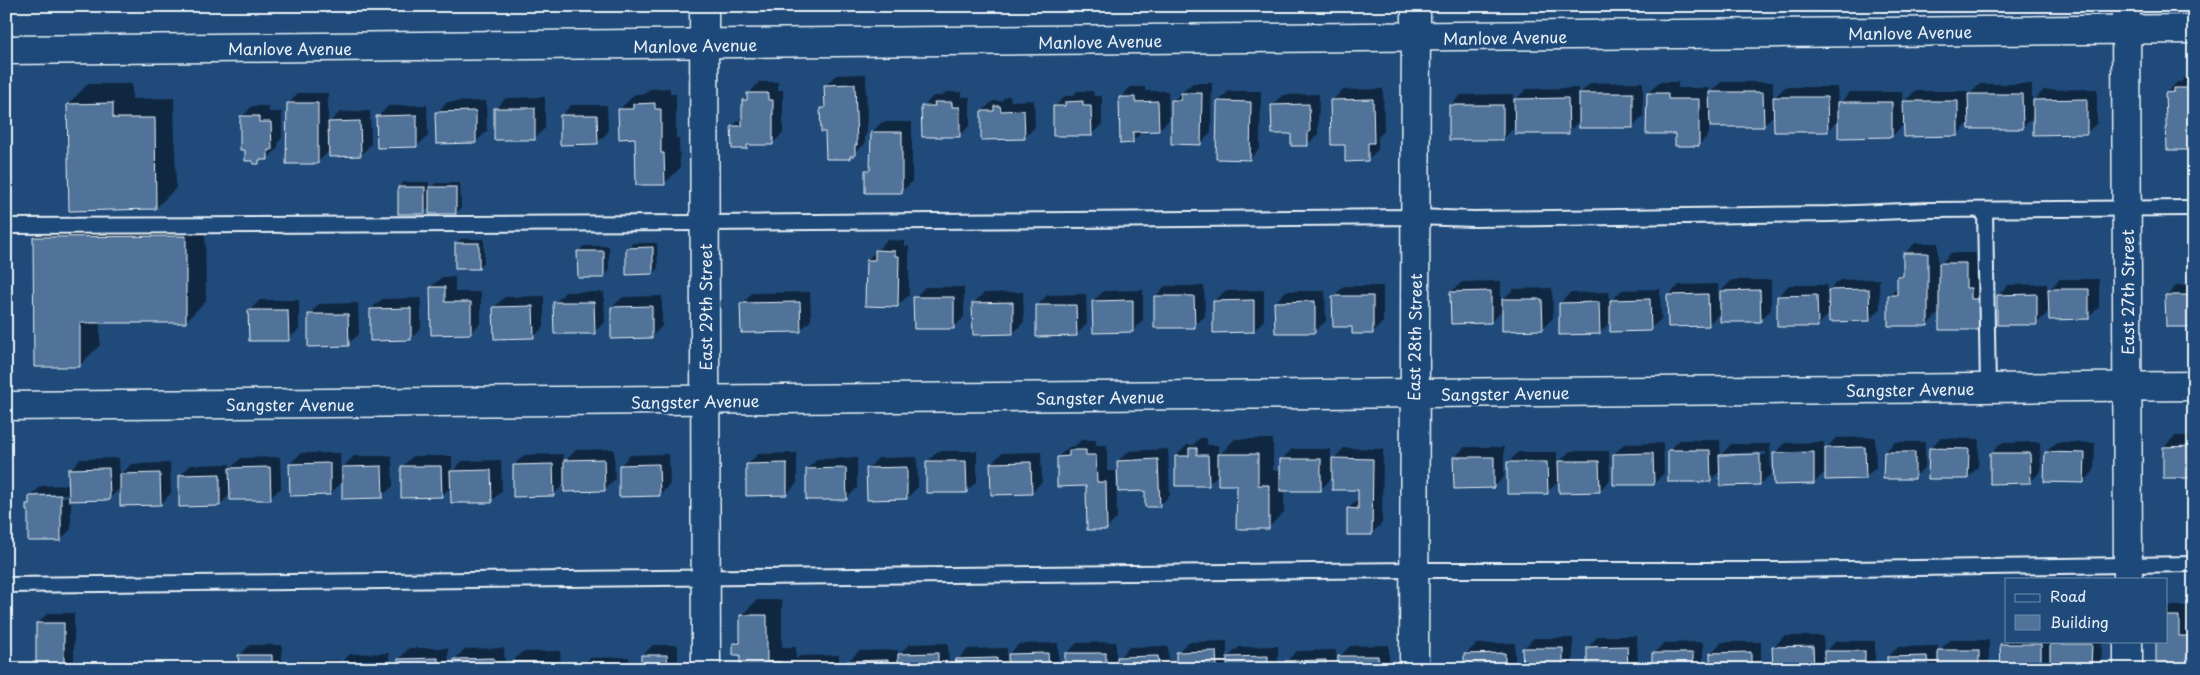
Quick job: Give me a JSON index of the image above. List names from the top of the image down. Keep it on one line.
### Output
{"streets":{"street":["Manlove Avenue","East 27th Street","East 29th Street","East 28th Street","Sangster Avenue"]},"crossings":[["Manlove Avenue","East 27th Street"],["Manlove Avenue","East 29th Street"],["Manlove Avenue","East 28th Street"],["East 27th Street","Sangster Avenue"],["East 29th Street","Sangster Avenue"],["East 28th Street","Sangster Avenue"]],"legend":["Road","Building"]}
